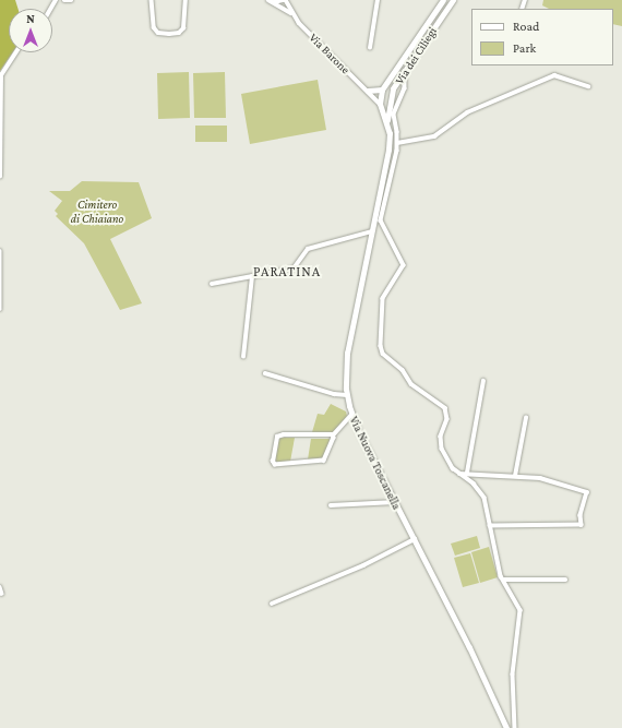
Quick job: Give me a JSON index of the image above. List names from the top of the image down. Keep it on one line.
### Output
{"streets":{"main road":["Via dei Ciliegi","Via Nuova Toscanella"],"street":["Via Barone"]},"crossings":[["Via Barone","Via dei Ciliegi"],["Via Barone","Via Nuova Toscanella"],["Via dei Ciliegi","Via Nuova Toscanella"]],"districts":["PARATINA"],"parks":["Cimitero di Chiaiano"],"legend":["Road","Park"],"north":"top"}
